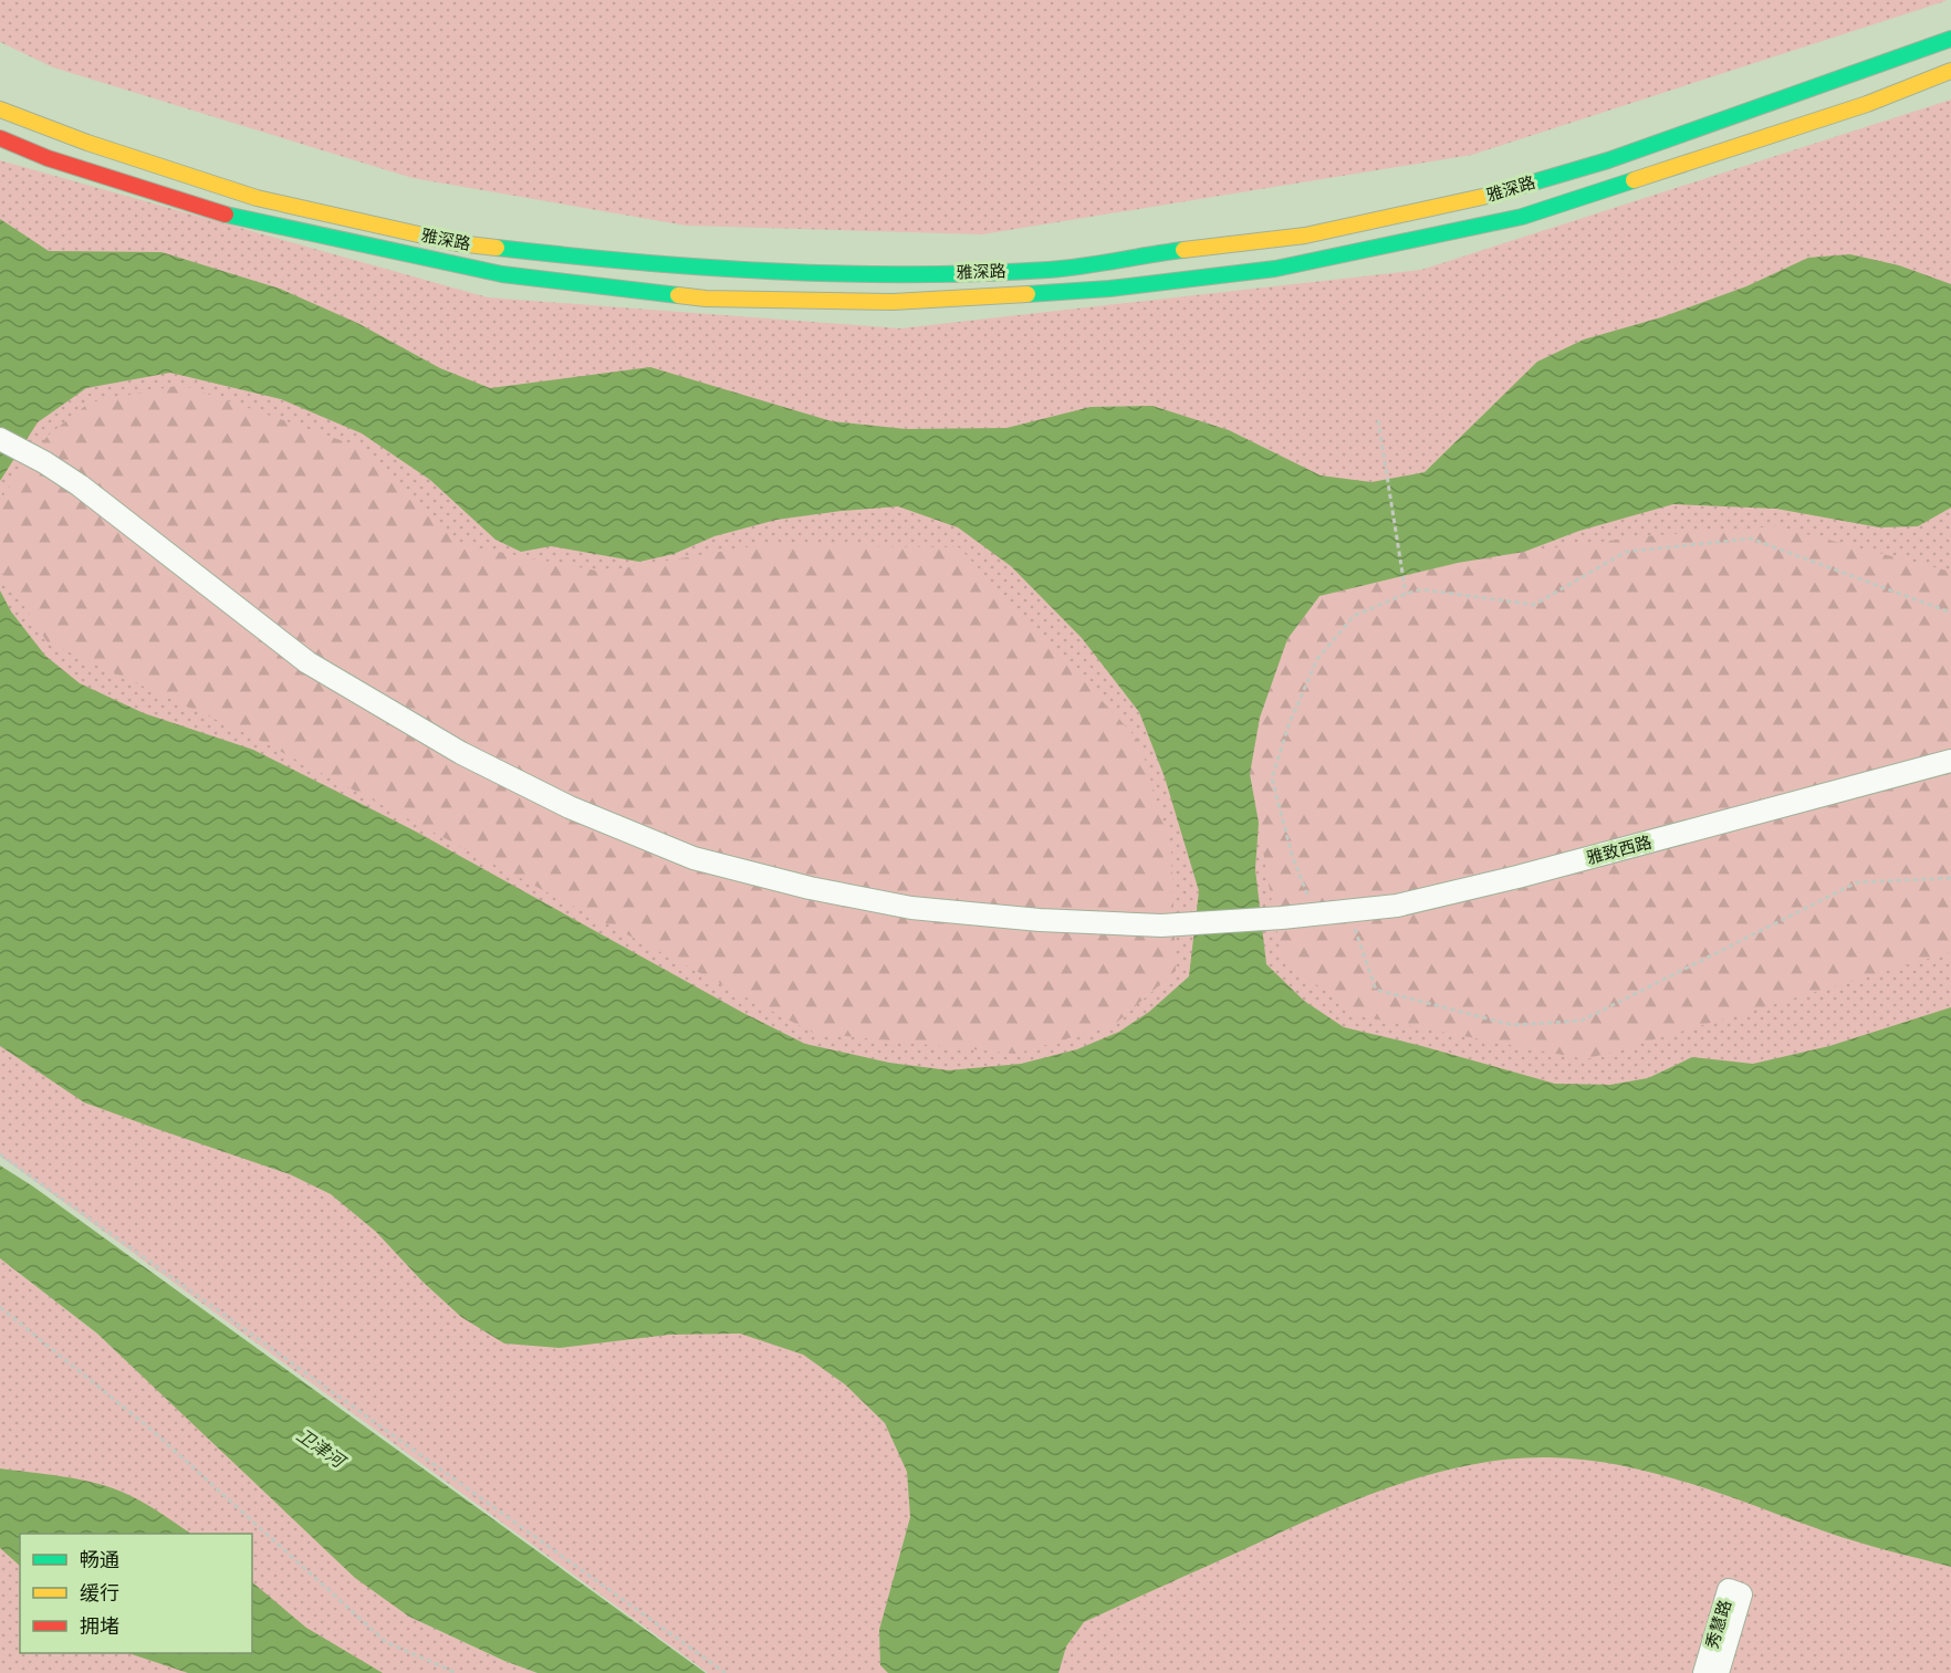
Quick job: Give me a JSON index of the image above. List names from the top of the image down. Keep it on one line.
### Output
{"streets":{"main road":["雅深路"],"street":["雅致西路","秀慧路"]},"water":["卫津河"],"legend":["畅通","缓行","拥堵"]}
